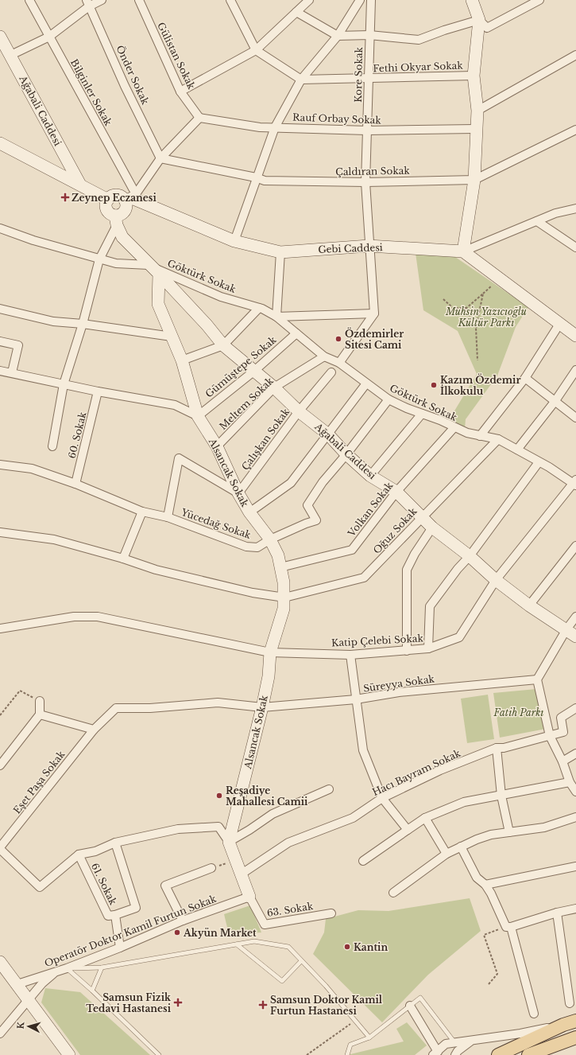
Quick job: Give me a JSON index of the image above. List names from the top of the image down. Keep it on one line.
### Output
{"streets":{"street":["Gülistan Sokak","Fethi Okyar Sokak","Önder Sokak","Kore Sokak","Bilginler Sokak","Ağabali Caddesi","Rauf Orbay Sokak","Çaldıran Sokak","Gebi Caddesi","Göktürk Sokak","Gümüştepe Sokak","Meltem Sokak","60. Sokak","Çalışkan Sokak","Alsancak Sokak","Volkan Sokak","Yücedağ Sokak","Oğuz Sokak","Katip Çelebi Sokak","Süreyya Sokak","Hacı Bayram Sokak","Eşet Paşa Sokak","61. Sokak","63. Sokak","Operatör Doktor Kamil Furtun Sokak"]},"crossings":[["Gülistan Sokak","Rauf Orbay Sokak"],["Fethi Okyar Sokak","Kore Sokak"],["Önder Sokak","Çaldıran Sokak"],["Kore Sokak","Rauf Orbay Sokak"],["Kore Sokak","Çaldıran Sokak"],["Kore Sokak","Gebi Caddesi"],["Bilginler Sokak","Gebi Caddesi"],["Ağabali Caddesi","Gebi Caddesi"],["Ağabali Caddesi","Göktürk Sokak"],["Ağabali Caddesi","Gümüştepe Sokak"],["Ağabali Caddesi","Meltem Sokak"],["Ağabali Caddesi","Çalışkan Sokak"],["Ağabali Caddesi","Alsancak Sokak"],["Ağabali Caddesi","Volkan Sokak"],["Ağabali Caddesi","Yücedağ Sokak"],["Ağabali Caddesi","Oğuz Sokak"],["Ağabali Caddesi","Katip Çelebi Sokak"],["Göktürk Sokak","Gümüştepe Sokak"],["Göktürk Sokak","Meltem Sokak"],["Göktürk Sokak","Alsancak Sokak"],["Göktürk Sokak","Volkan Sokak"],["Göktürk Sokak","Yücedağ Sokak"],["Göktürk Sokak","Oğuz Sokak"],["Göktürk Sokak","Katip Çelebi Sokak"],["Gümüştepe Sokak","Alsancak Sokak"],["Meltem Sokak","Alsancak Sokak"],["60. Sokak","Yücedağ Sokak"],["Çalışkan Sokak","Alsancak Sokak"],["Alsancak Sokak","Volkan Sokak"],["Alsancak Sokak","Yücedağ Sokak"],["Alsancak Sokak","Oğuz Sokak"],["Alsancak Sokak","Katip Çelebi Sokak"],["Alsancak Sokak","Süreyya Sokak"],["Süreyya Sokak","Eşet Paşa Sokak"],["Eşet Paşa Sokak","61. Sokak"],["63. Sokak","Operatör Doktor Kamil Furtun Sokak"]],"parks":["Muhsin Yazıcıoğlu Kültür Parkı","Fatih Parkı"],"places":{"health":["Zeynep Eczanesi","Samsun Fizik Tedavi Hastanesi","Samsun Doktor Kamil Furtun Hastanesi"],"other":["Özdemirler Sitesi Cami","Kazım Özdemir İlkokulu","Reşadiye Mahallesi Camii","Akyün Market","Kantin"]},"north":"left"}
